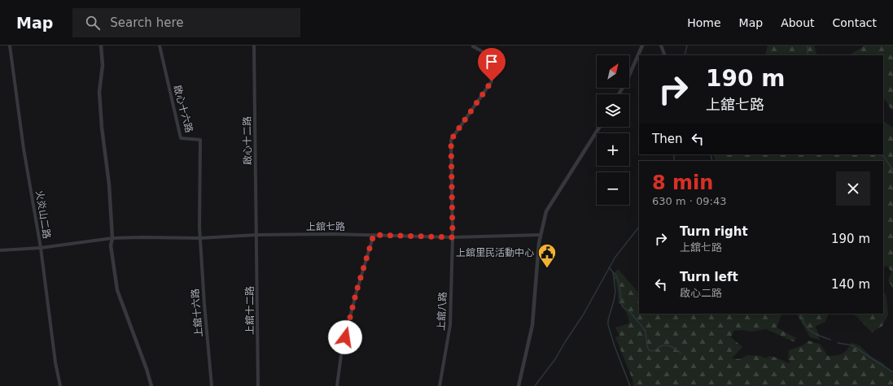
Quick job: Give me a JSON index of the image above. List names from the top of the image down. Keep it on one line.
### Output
{"streets":{"street":["啟心十六路","啟心十二路","火炎山二路","上舘七路","上舘十二路","上舘八路","上舘十六路"]},"crossings":[["啟心十六路","上舘七路"],["啟心十六路","上舘十六路"],["啟心十二路","上舘七路"],["啟心十二路","上舘十二路"],["火炎山二路","上舘七路"],["上舘七路","上舘十二路"],["上舘七路","上舘八路"],["上舘七路","上舘十六路"]],"places":{"public building":["上舘里民活動中心"]},"north":"top right","page":{"header":"Map","search":"Search here","nav":["Home","Map","About","Contact"],"map_buttons":["+","−"],"turn":["190 m","上舘七路"],"then":"Then","heading":["8 min","630 m · 09:43"],"list":[{"name":"Turn right","note":"上舘七路","value":"190 m"},{"name":"Turn left","note":"啟心二路","value":"140 m"}]}}
